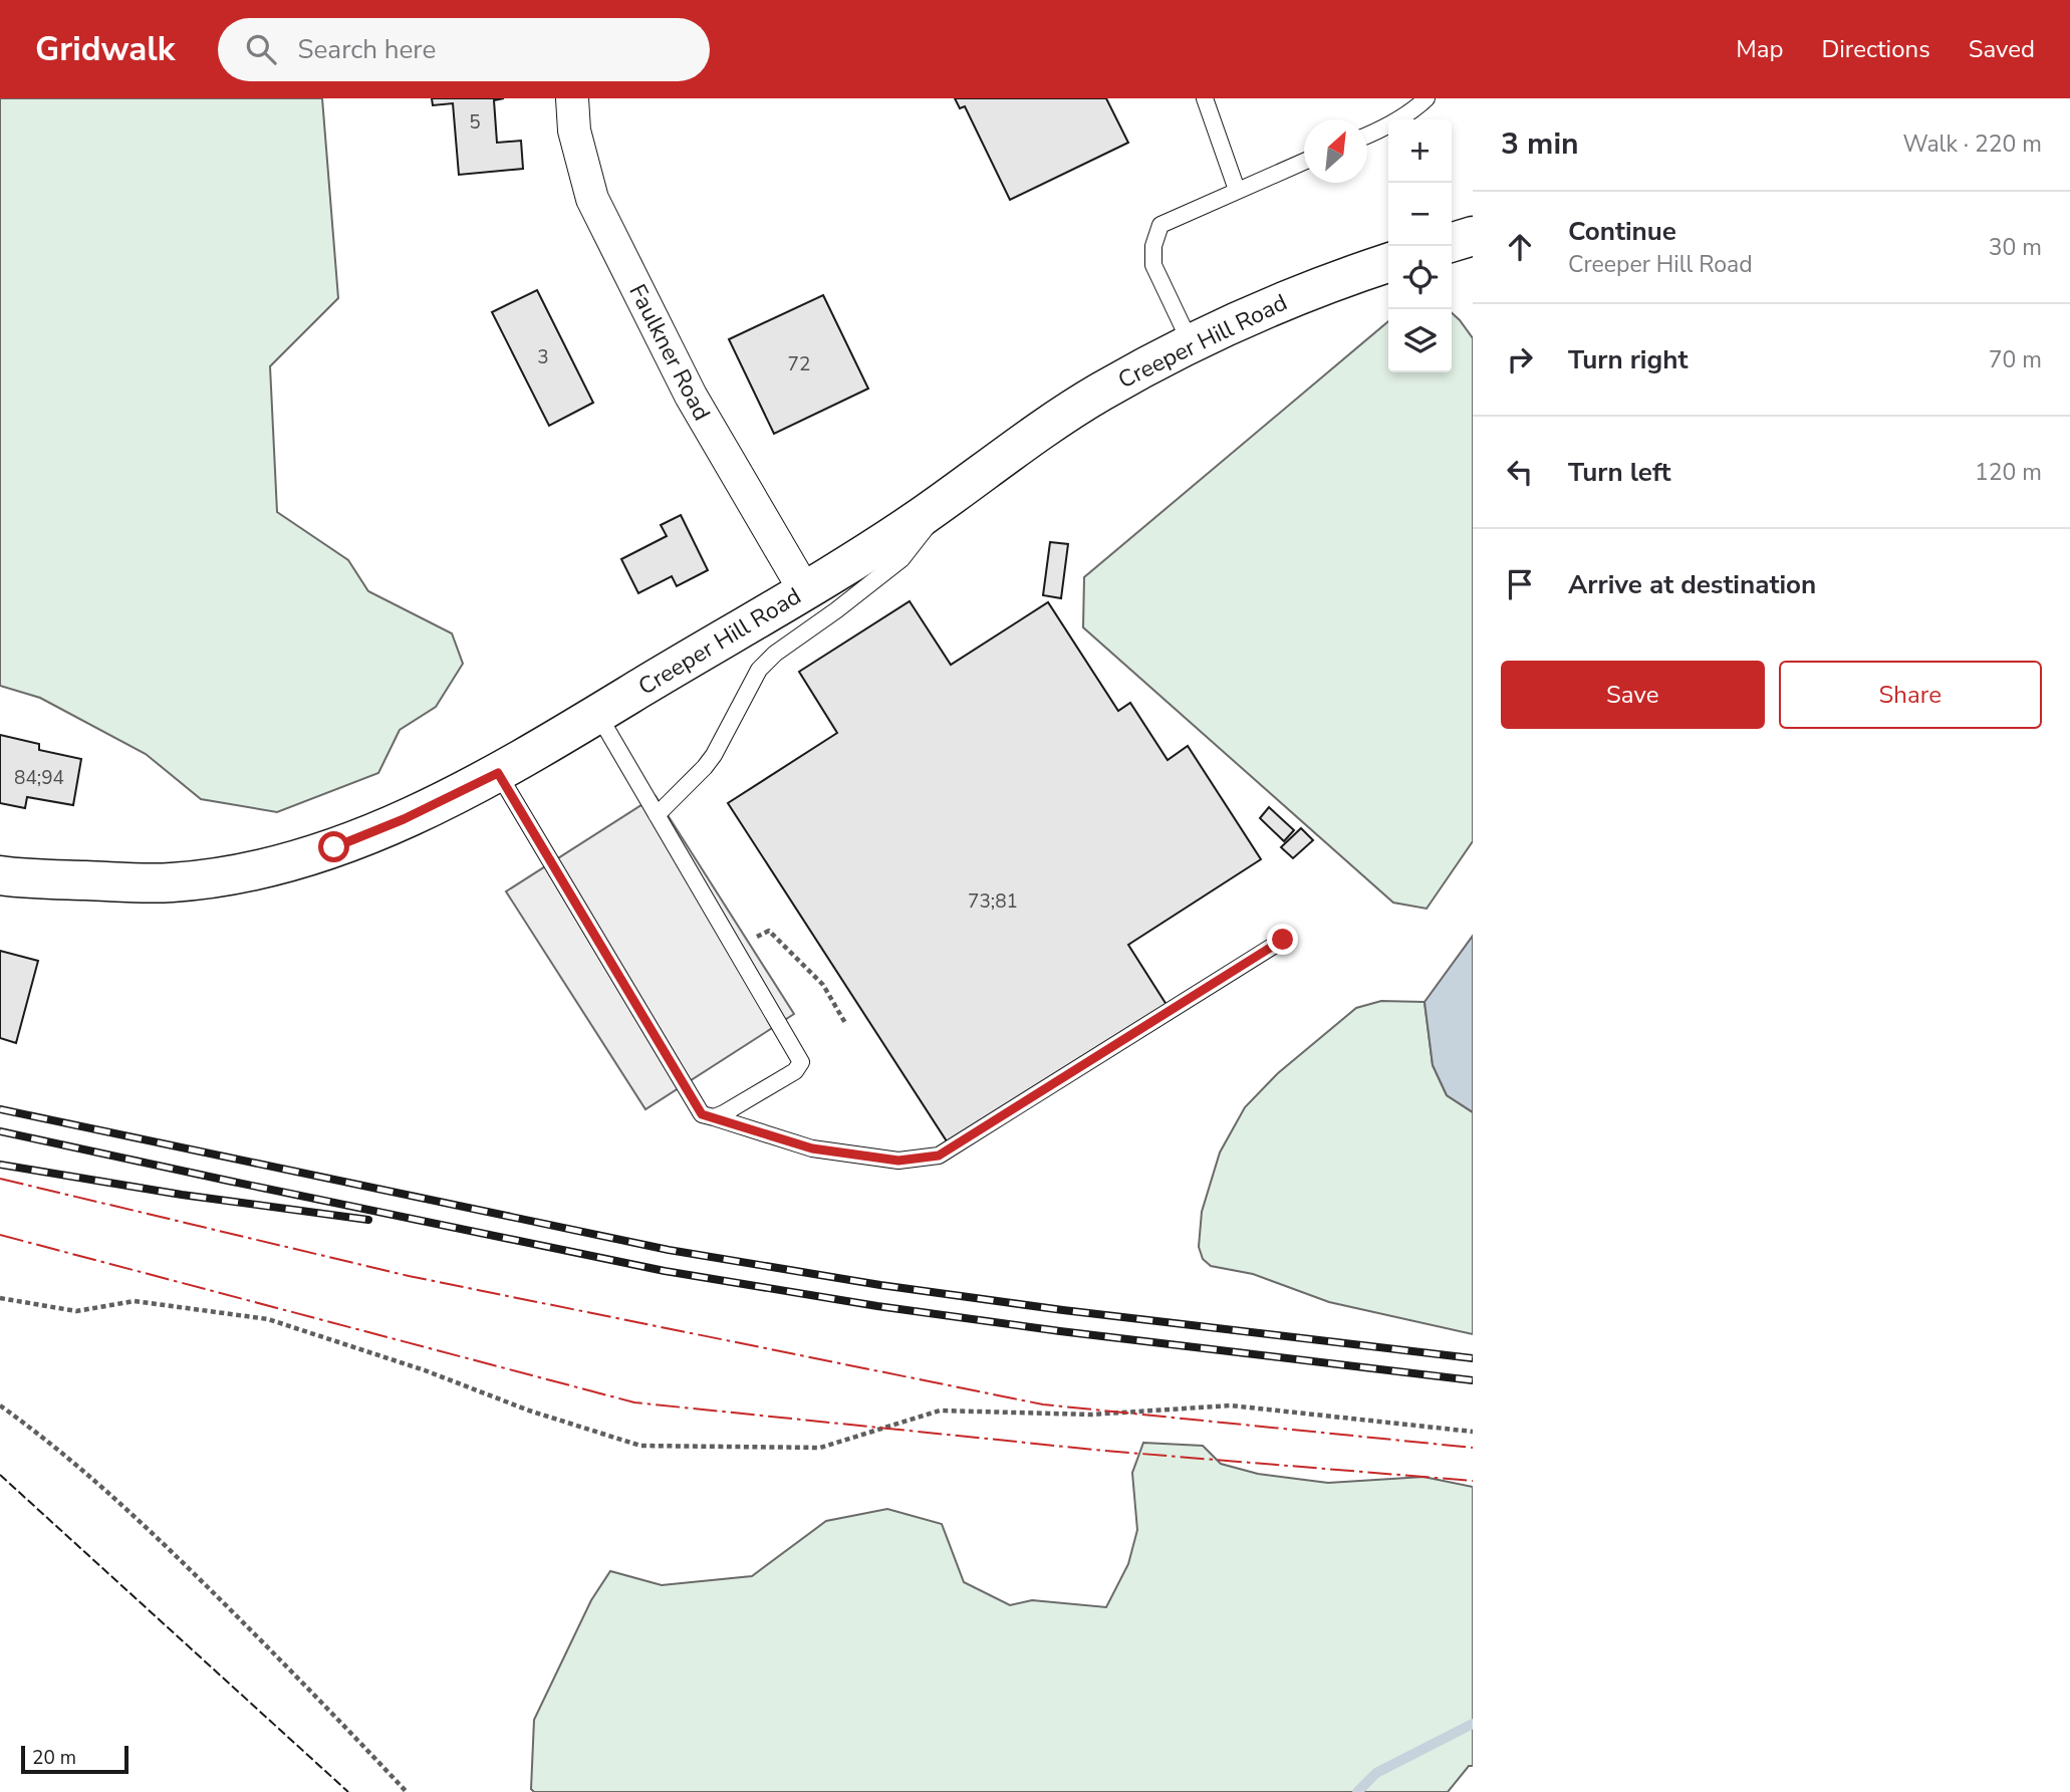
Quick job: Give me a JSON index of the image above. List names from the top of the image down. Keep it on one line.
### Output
{"streets":{"street":["Creeper Hill Road","Faulkner Road"]},"crossings":[["Creeper Hill Road","Faulkner Road"]],"house_numbers":["5","3","72","84;94","73;81"],"scale_bar":"20 m","north":"top right","page":{"header":"Gridwalk","search":"Search here","nav":["Map","Directions","Saved"],"heading":["3 min","Walk · 220 m"],"map_buttons":["+","−"],"list":[["Continue","Creeper Hill Road","30 m"],["Turn right","70 m"],["Turn left","120 m"],"Arrive at destination"],"buttons":["Save","Share"],"scale":"20 m"}}
